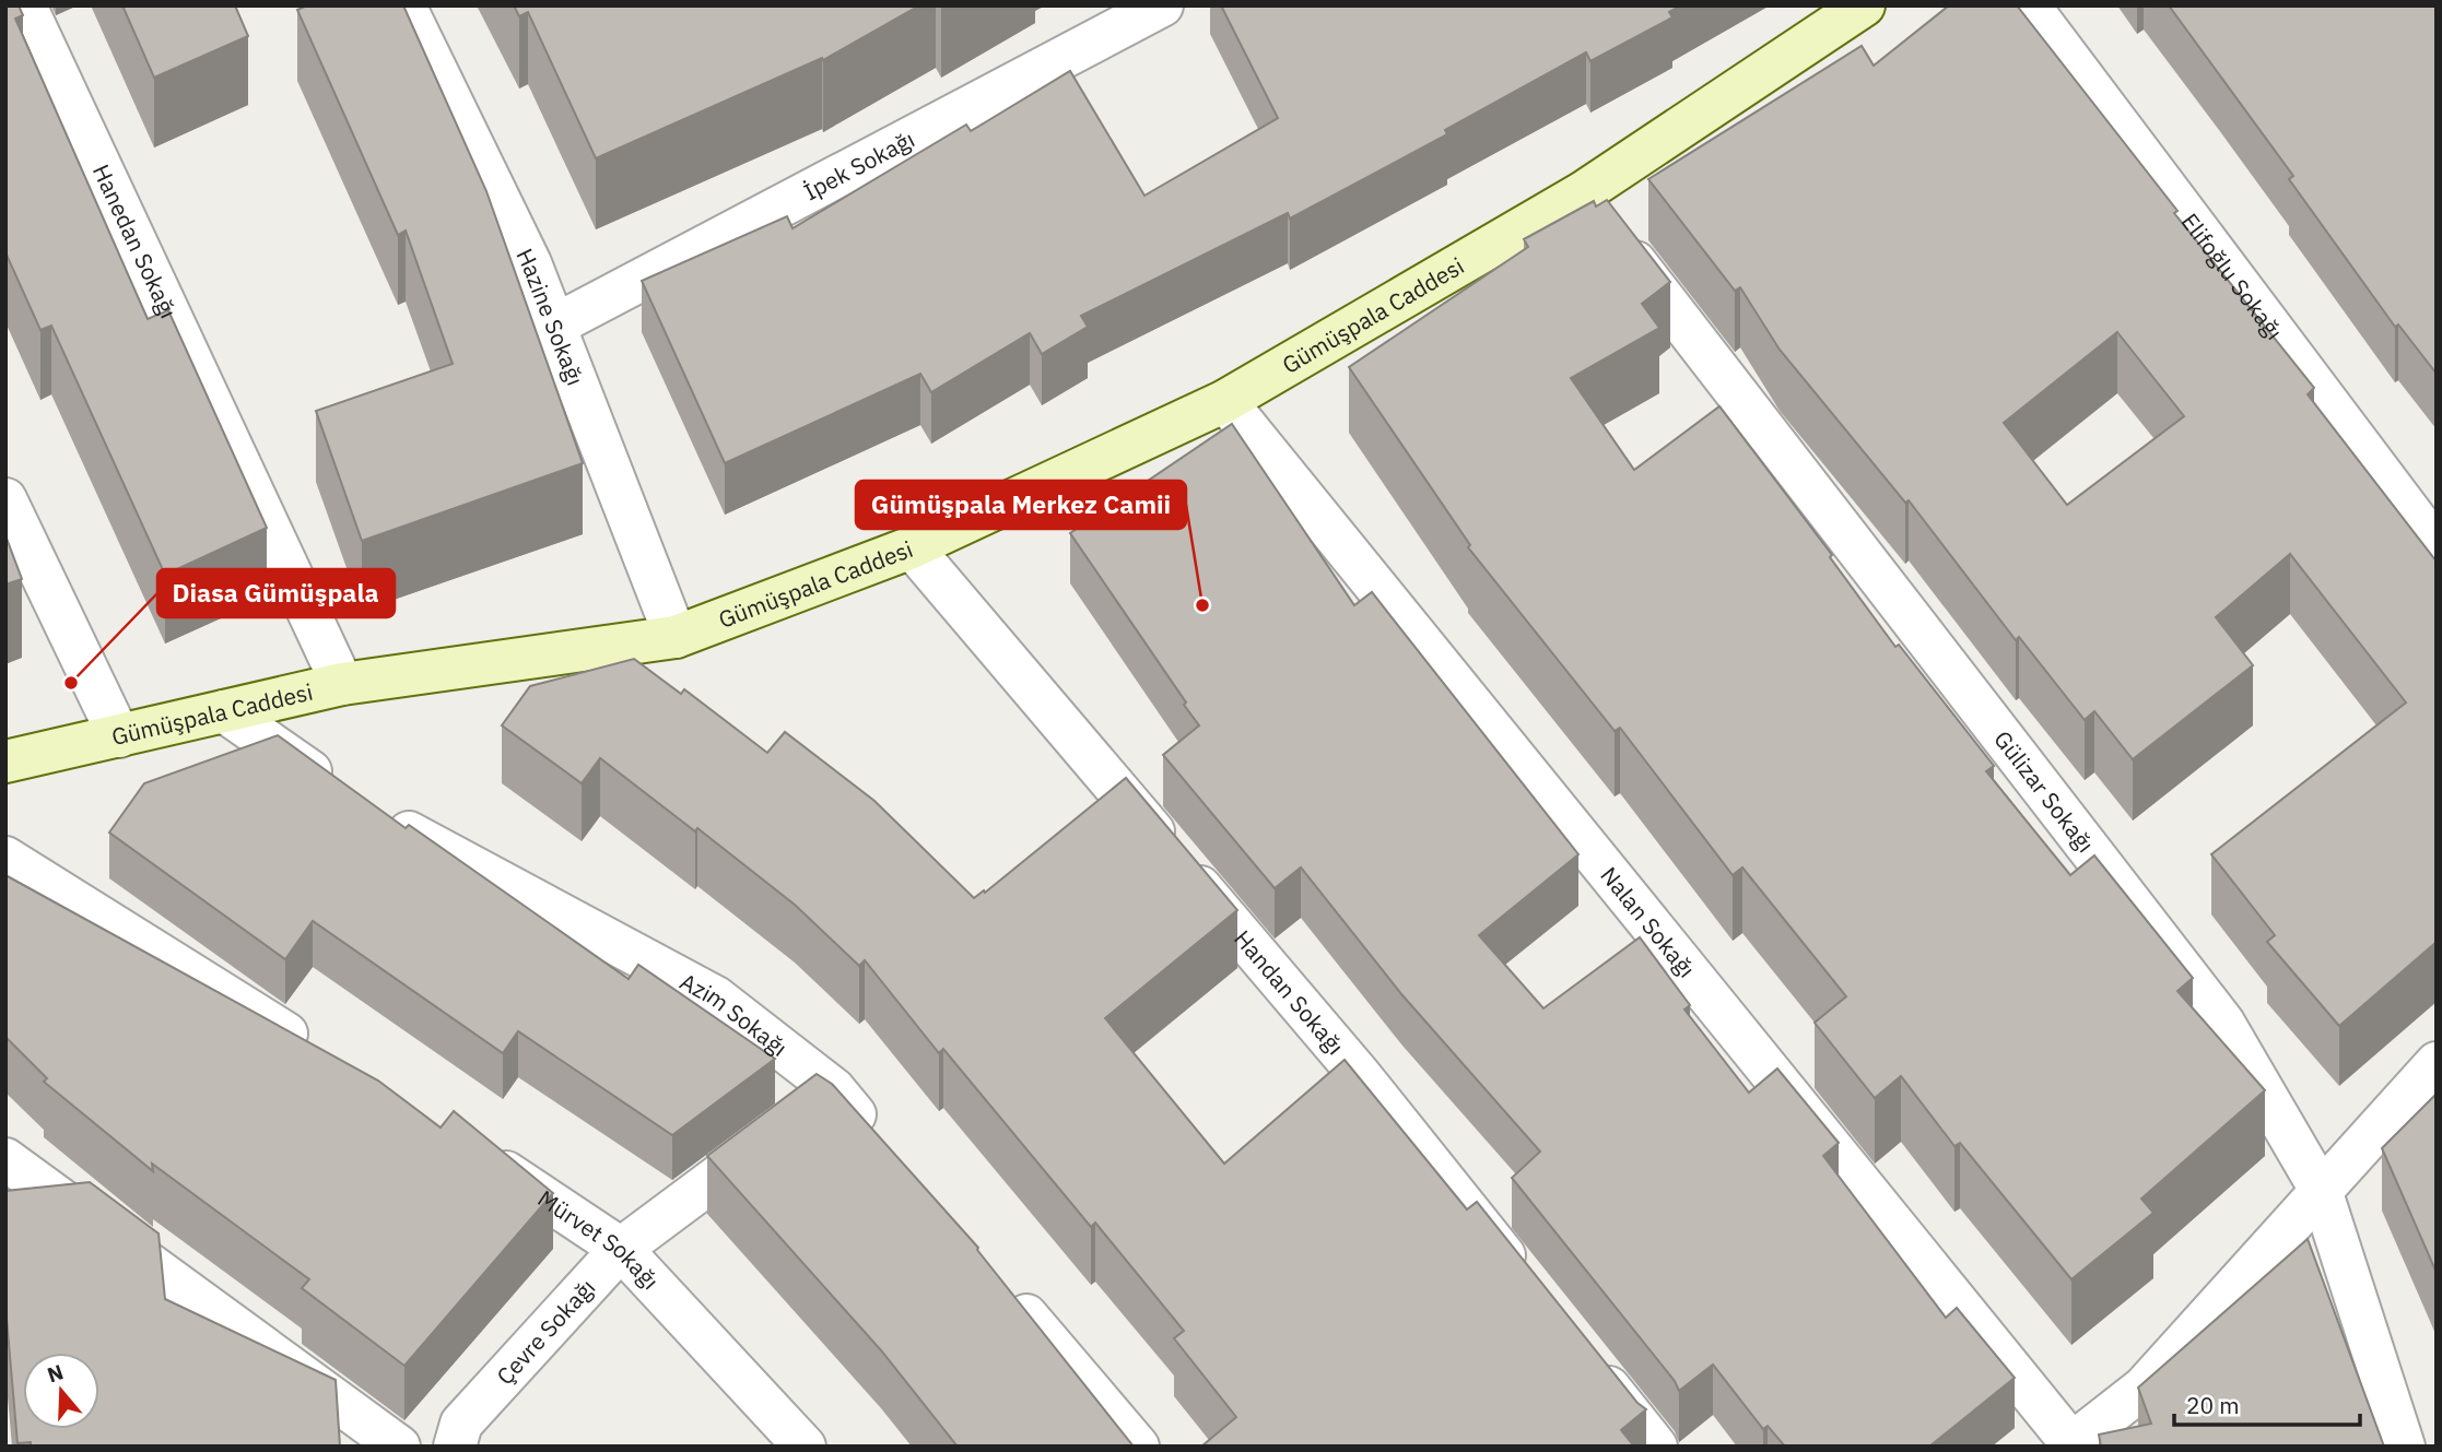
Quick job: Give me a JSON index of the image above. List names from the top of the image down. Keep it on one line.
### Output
{"streets":{"street":["İpek Sokağı","Hanedan Sokağı","Elifoğlu Sokağı","Gümüşpala Caddesi","Hazine Sokağı","Gülizar Sokağı","Nalan Sokağı","Handan Sokağı","Azim Sokağı","Mürvet Sokağı","Çevre Sokağı"]},"crossings":[["İpek Sokağı","Hazine Sokağı"],["Hanedan Sokağı","Gümüşpala Caddesi"],["Gümüşpala Caddesi","Hazine Sokağı"],["Gümüşpala Caddesi","Gülizar Sokağı"],["Gümüşpala Caddesi","Nalan Sokağı"],["Gümüşpala Caddesi","Handan Sokağı"],["Gümüşpala Caddesi","Azim Sokağı"],["Azim Sokağı","Çevre Sokağı"],["Mürvet Sokağı","Çevre Sokağı"]],"places":["Gümüşpala Merkez Camii","Diasa Gümüşpala"],"scale_bar":"20 m","north":"top"}
